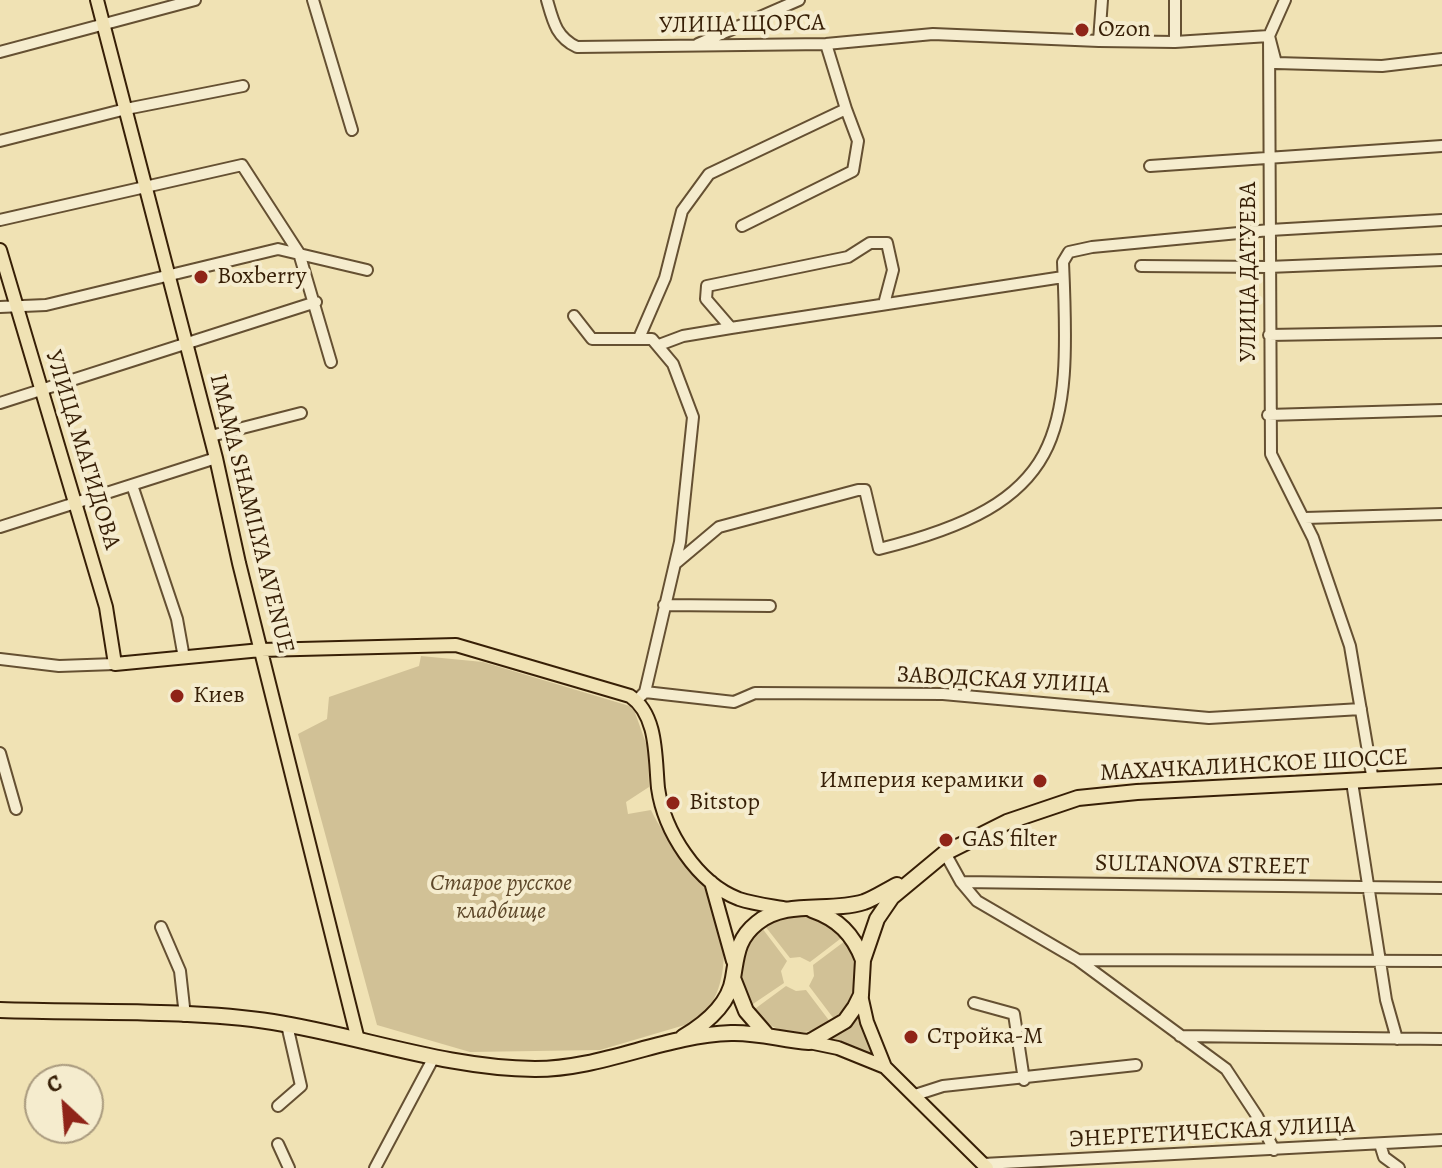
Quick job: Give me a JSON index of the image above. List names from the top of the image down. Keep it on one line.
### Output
{"streets":{"highway":["МАХАЧКАЛИНСКОЕ ШОССЕ"],"main road":["УЛИЦА МАГИДОВА","IMAMA SHAMILYA AVENUE"],"street":["УЛИЦА ЩОРСА","УЛИЦА ДАТУЕВА","ЗАВОДСКАЯ УЛИЦА","SULTANOVA STREET","ЭНЕРГЕТИЧЕСКАЯ УЛИЦА"]},"crossings":[["УЛИЦА ЩОРСА","УЛИЦА ДАТУЕВА"],["УЛИЦА ДАТУЕВА","ЗАВОДСКАЯ УЛИЦА"],["УЛИЦА ДАТУЕВА","МАХАЧКАЛИНСКОЕ ШОССЕ"]],"parks":["Старое русское кладбище"],"places":["Ozon","Boxberry","Киев","Империя керамики","Bitstop","GAS filter","Стройка-М"],"north":"top left"}
